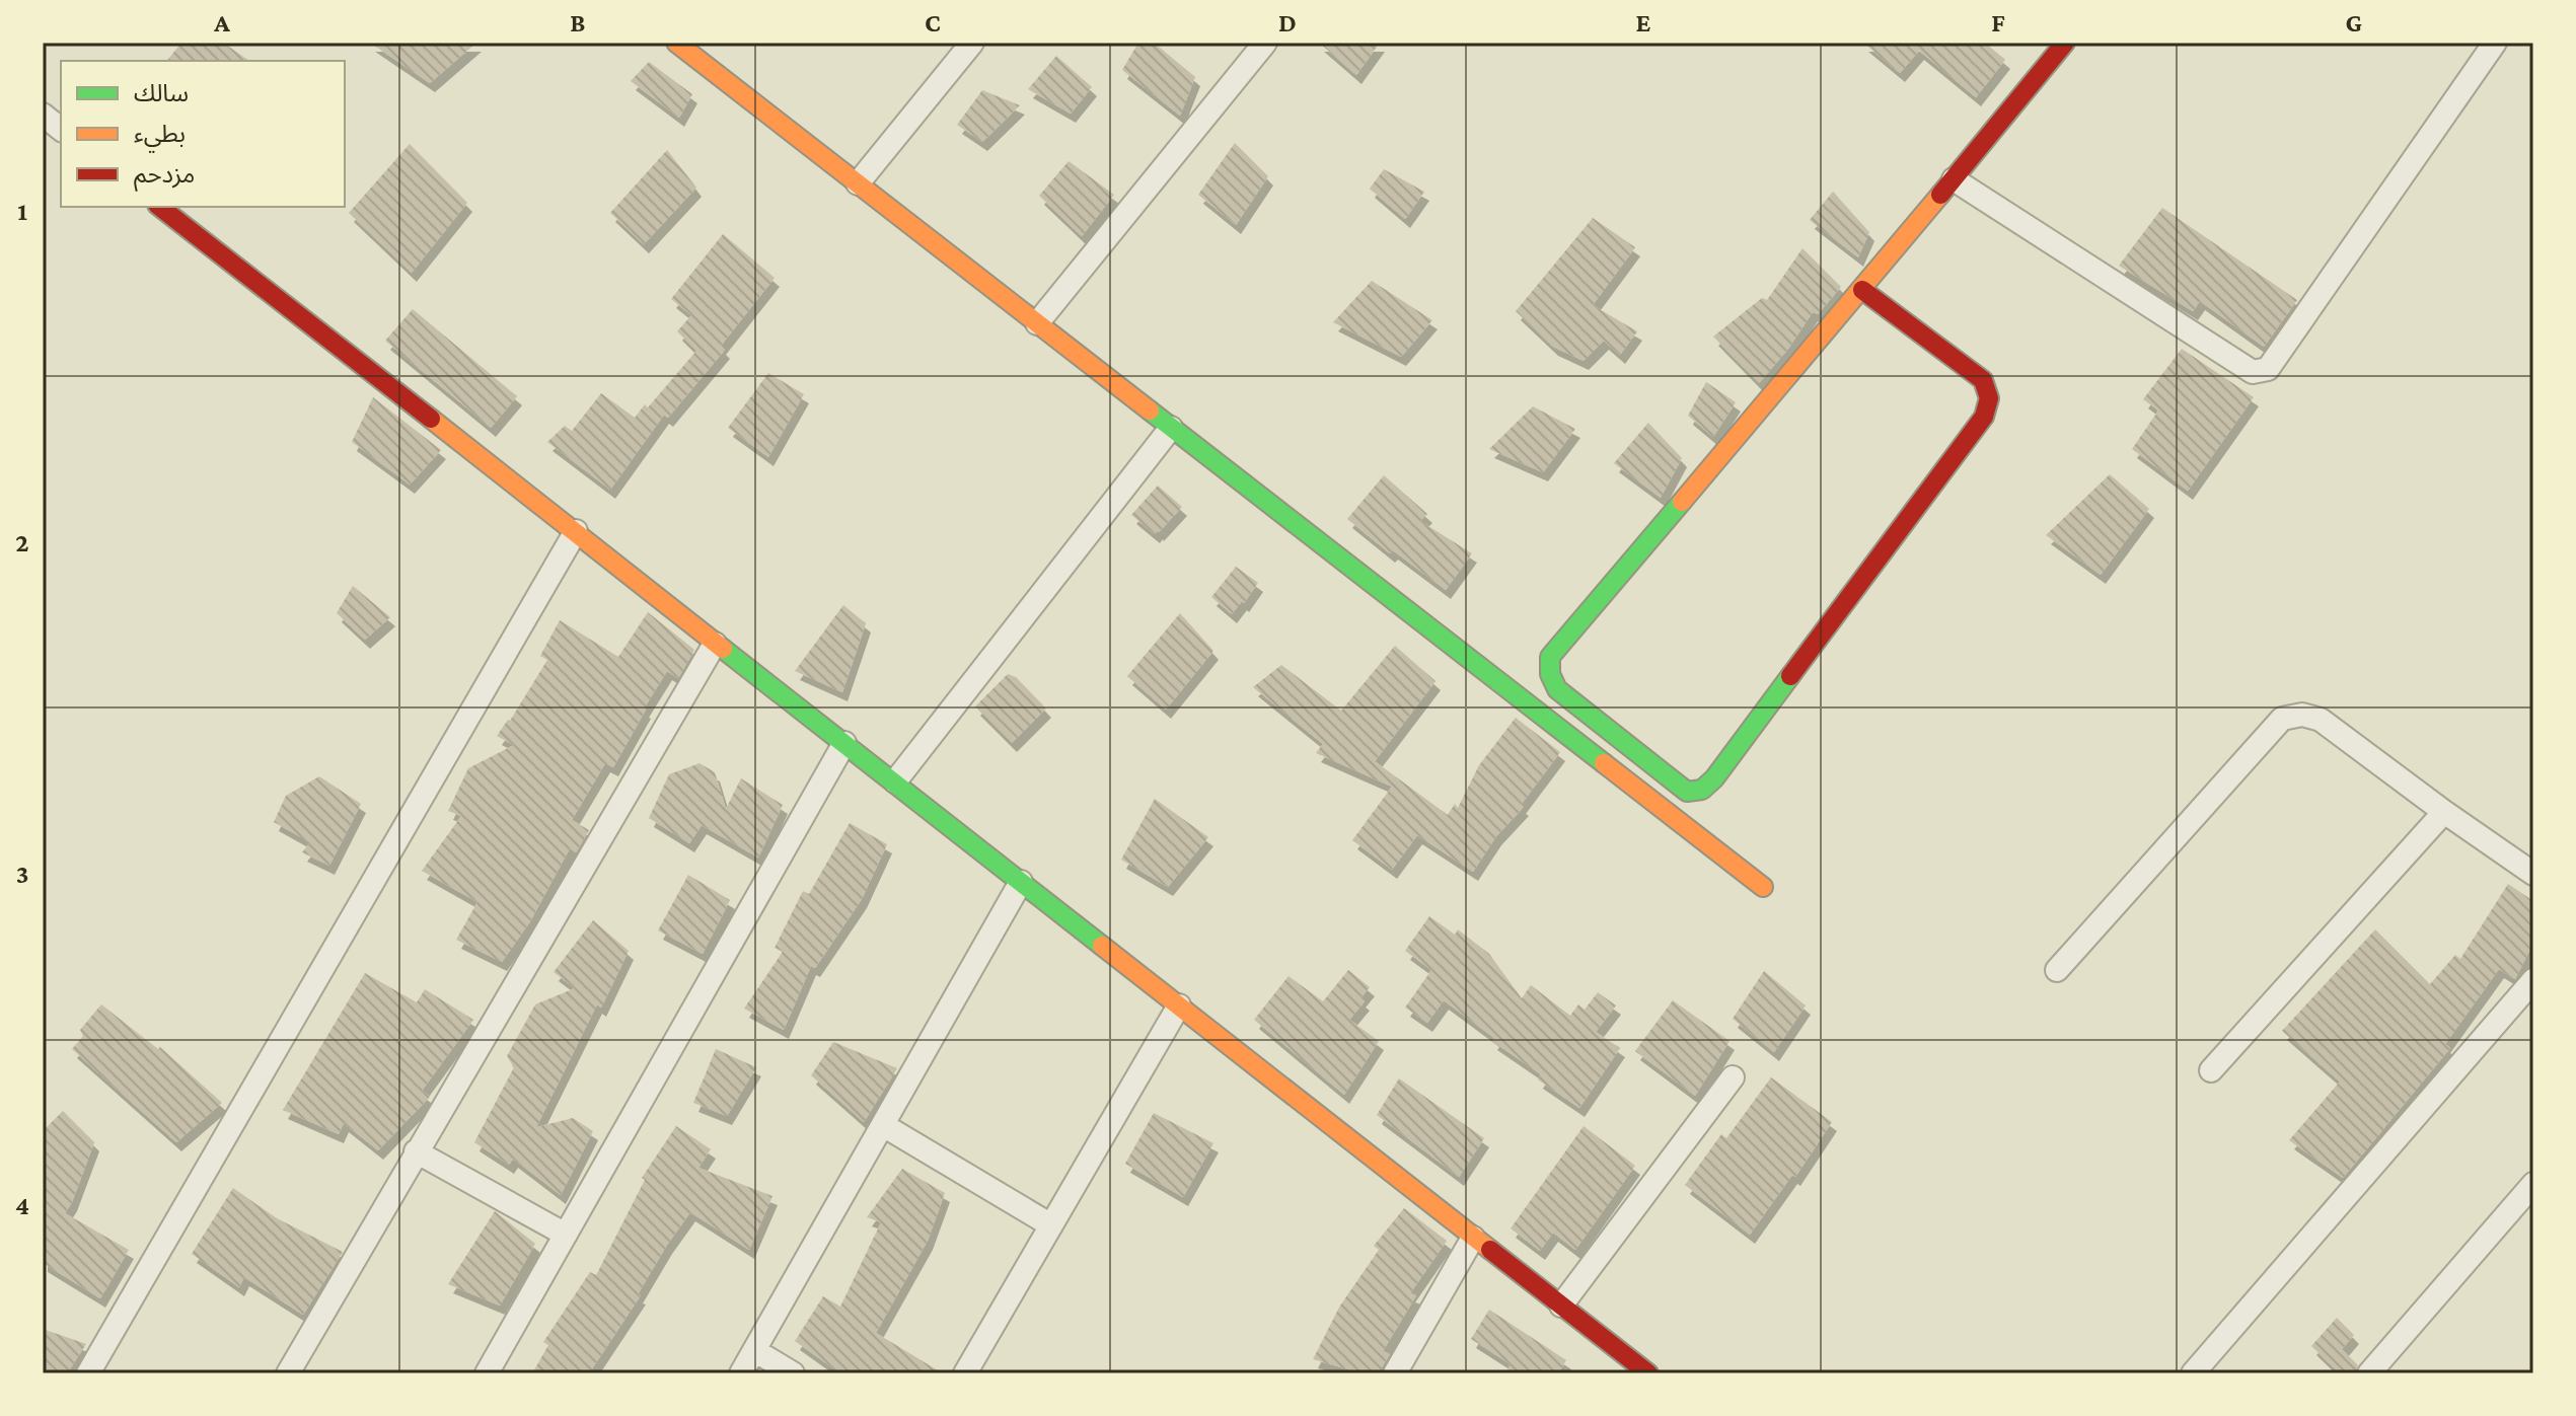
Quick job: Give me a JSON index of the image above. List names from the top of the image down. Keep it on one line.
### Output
{"legend":["سالك","بطيء","مزدحم"],"grid":{"columns":["A","B","C","D","E","F","G"],"rows":["1","2","3","4"]}}
